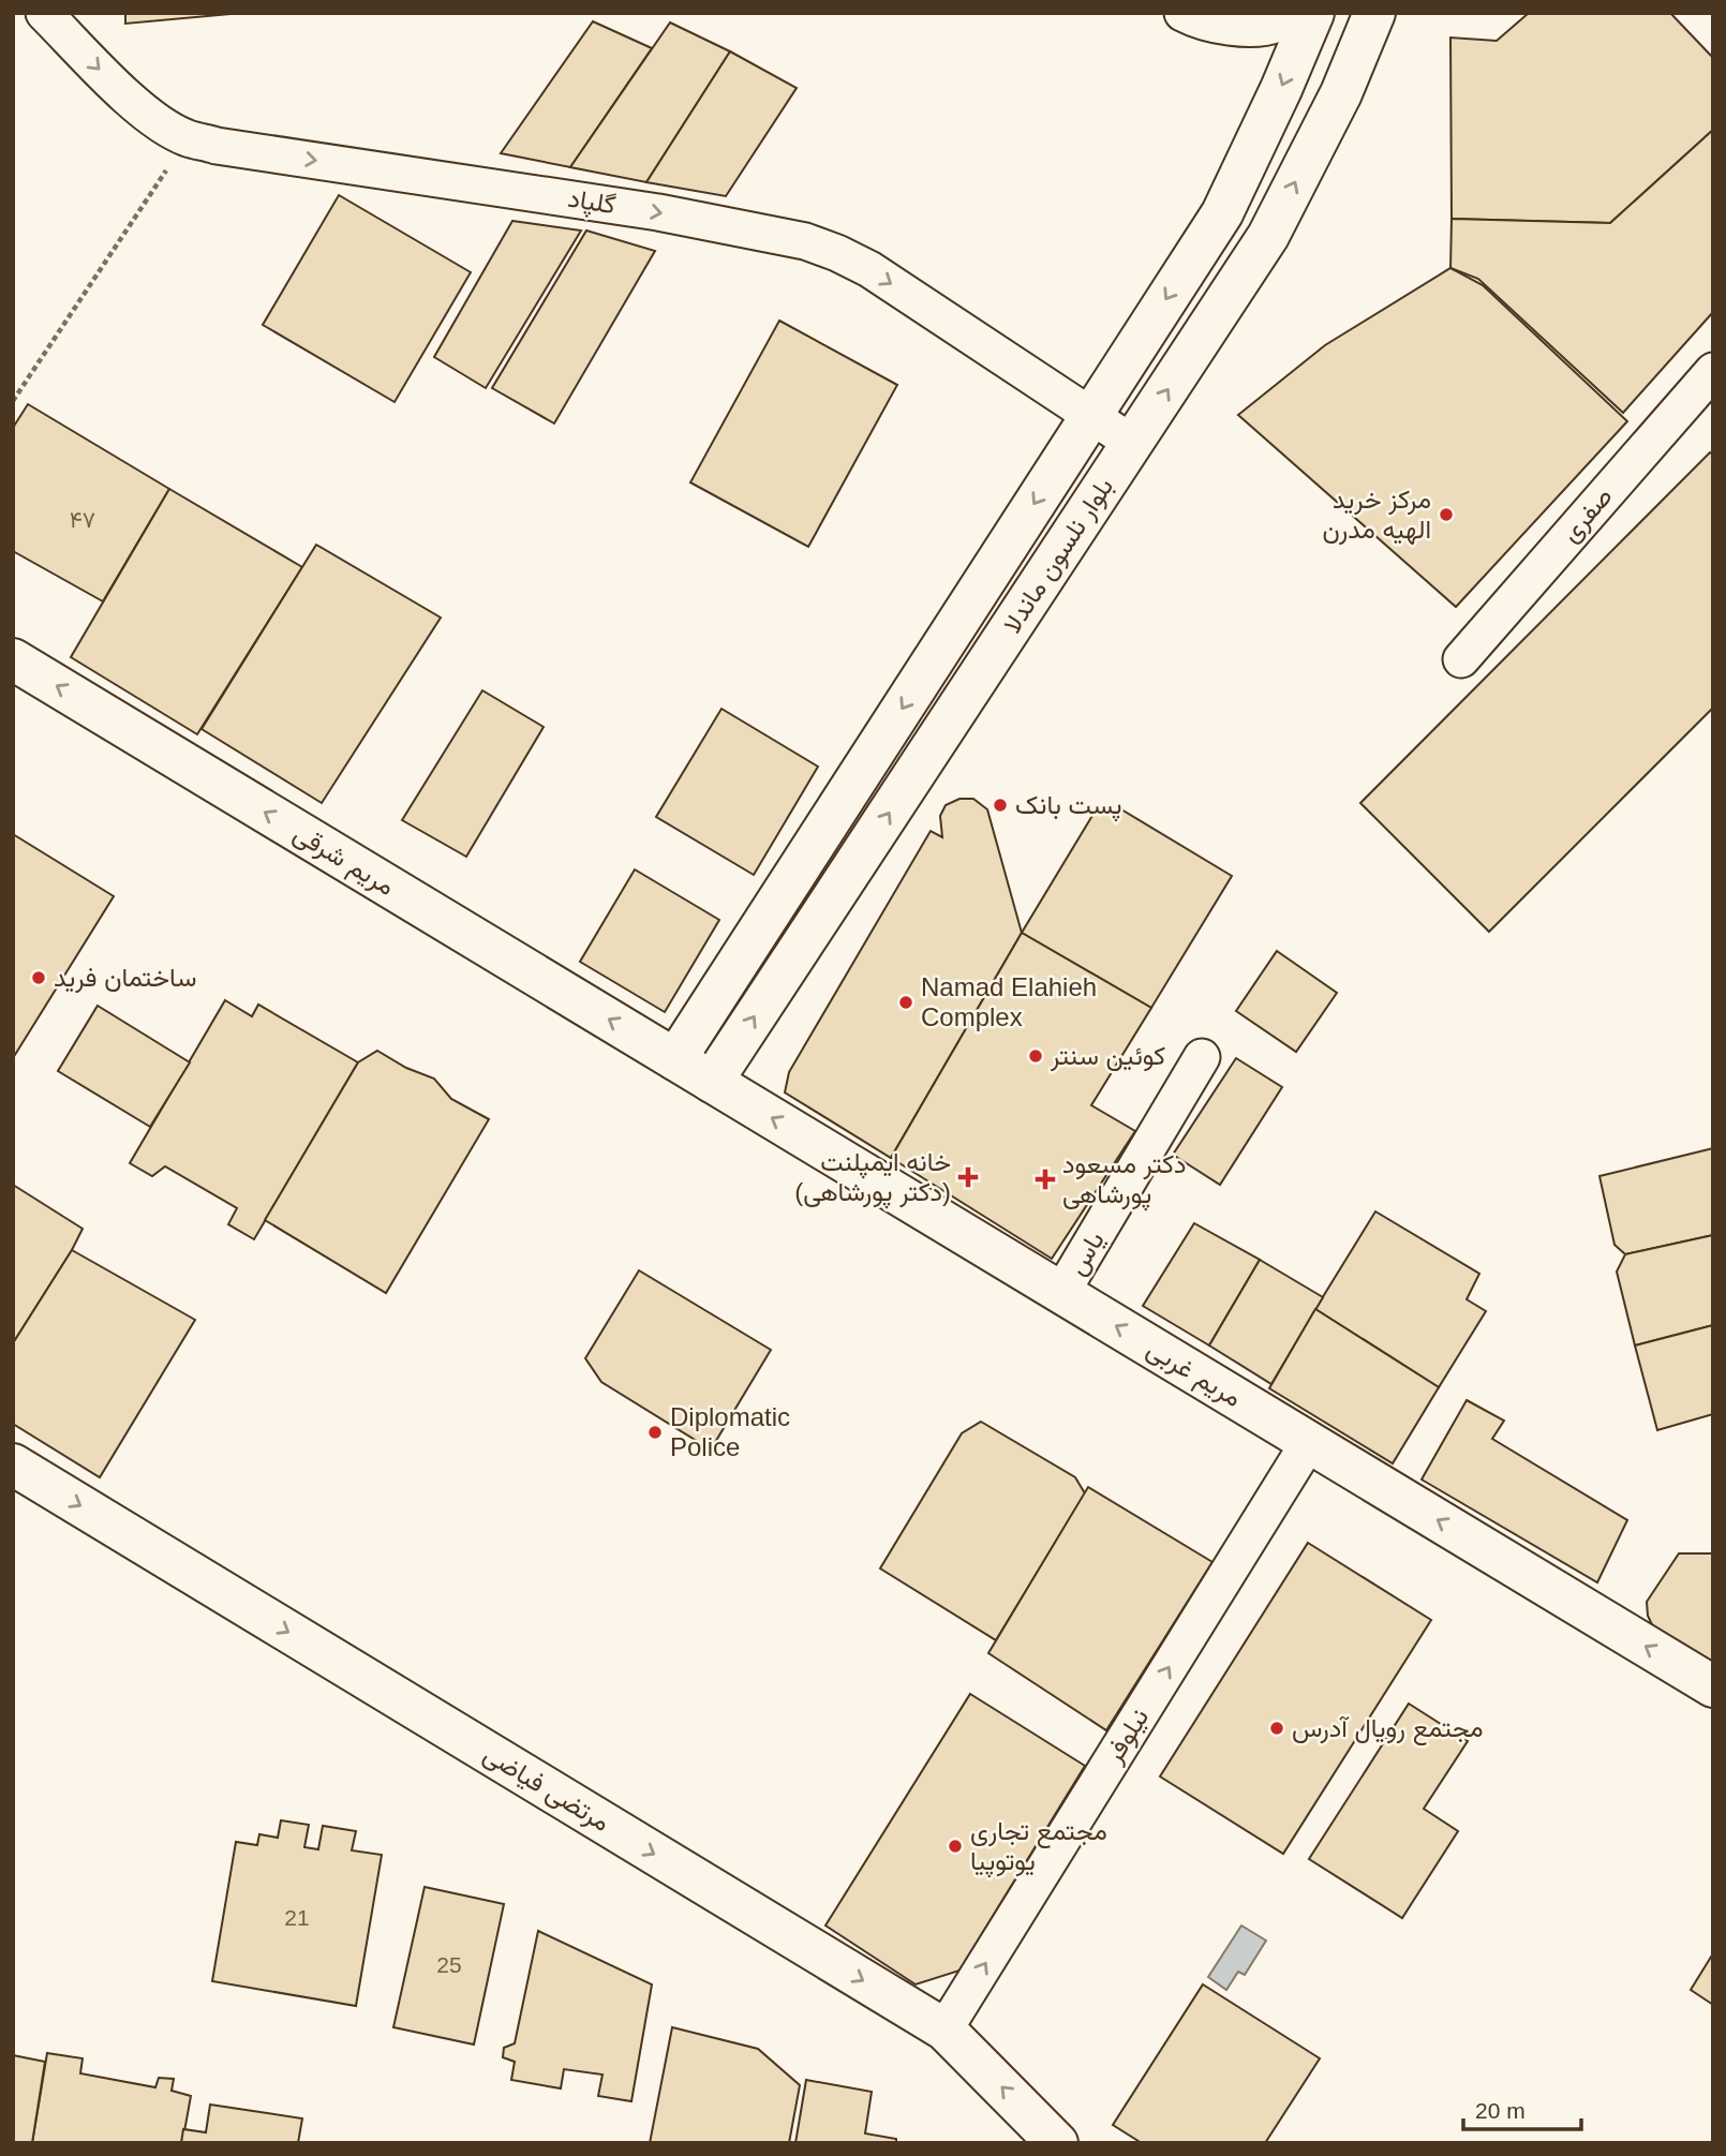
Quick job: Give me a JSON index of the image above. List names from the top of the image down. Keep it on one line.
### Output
{"streets":{"main road":["بلوار نلسون ماندلا","مریم شرقی","مریم غربی","مرتضی فیاضی"],"street":["گلپاد","صفری","یاس","نیلوفر"]},"crossings":[["گلپاد","بلوار نلسون ماندلا"],["بلوار نلسون ماندلا","مریم شرقی"],["بلوار نلسون ماندلا","مریم غربی"],["مریم شرقی","مریم غربی"],["یاس","مریم غربی"],["مریم غربی","نیلوفر"],["نیلوفر","مرتضی فیاضی"]],"one_way":["گلپاد","مریم شرقی","مریم غربی","نیلوفر"],"places":{"other":["مرکز خرید الهیه مدرن","پست بانک","ساختمان فرید","Namad Elahieh Complex","کوئین سنتر","Diplomatic Police","مجتمع رویال آدرس","مجتمع تجاری یوتوپیا"],"health":["خانه ایمپلنت (دکتر پورشاهی)","دکتر مسعود پورشاهی"]},"house_numbers":["۴۷","21","25"],"scale_bar":"20 m"}
